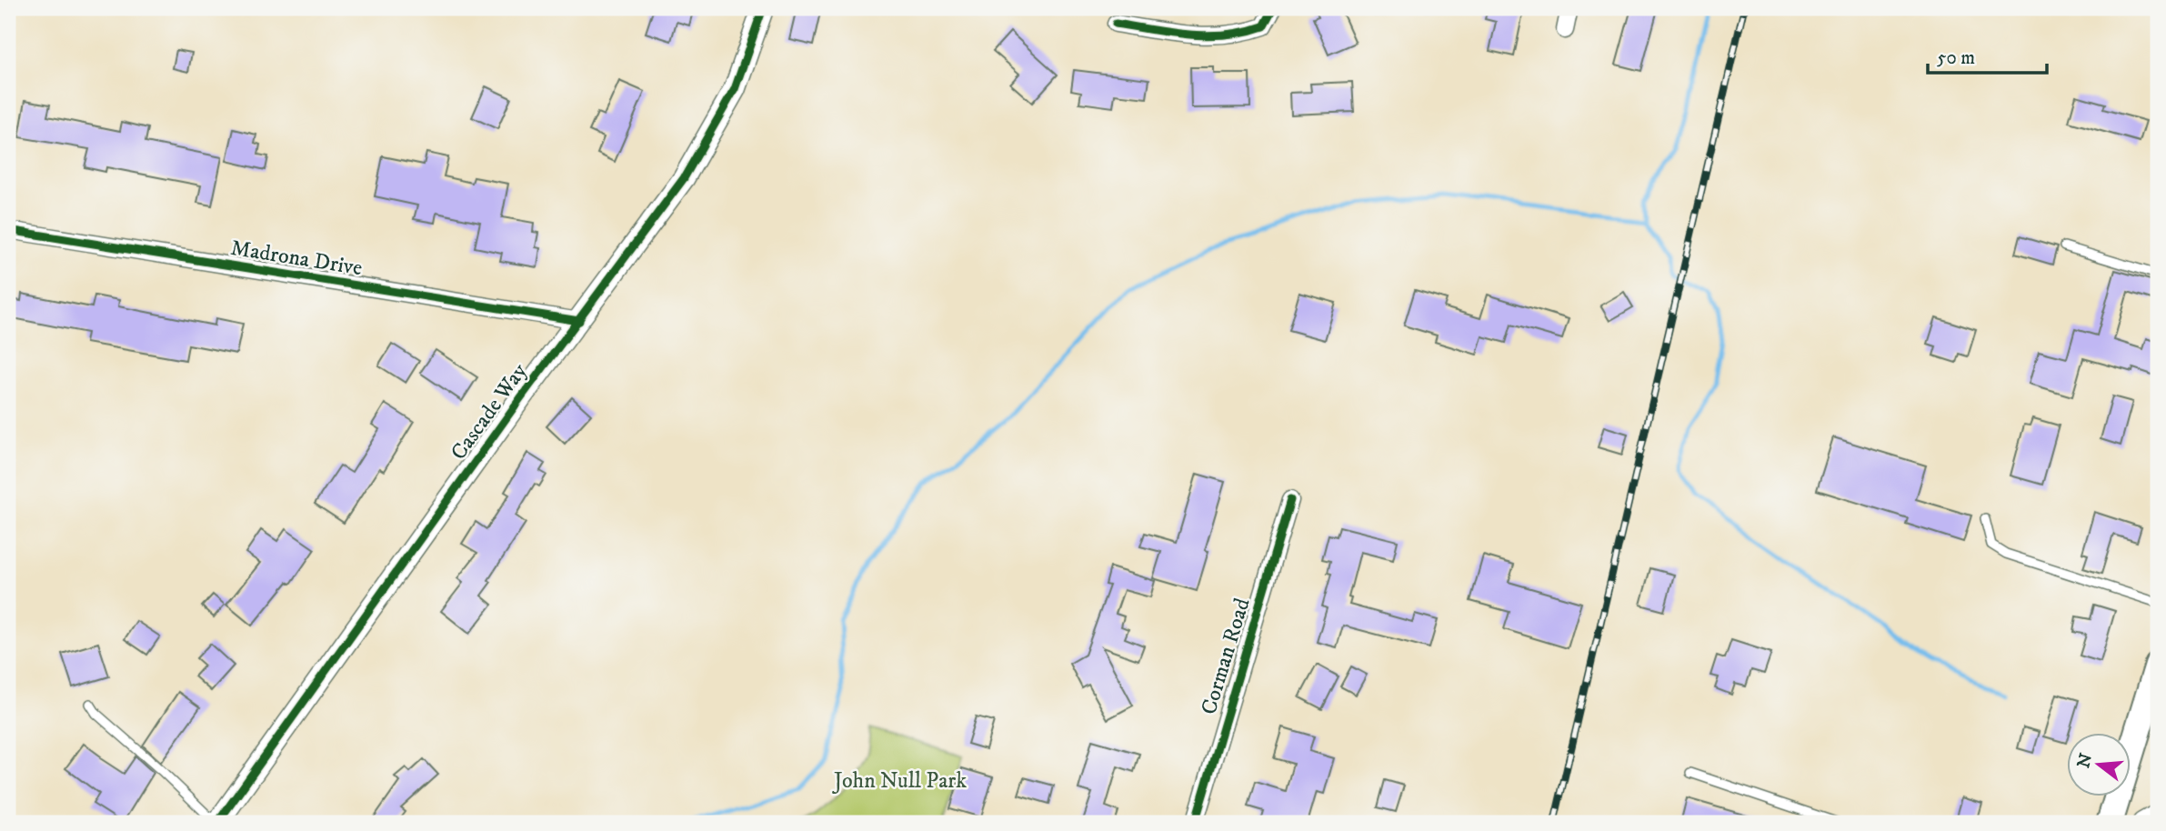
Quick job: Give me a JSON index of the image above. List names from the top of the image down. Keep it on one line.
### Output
{"streets":{"street":["Madrona Drive","Cascade Way","Corman Road"]},"crossings":[["Madrona Drive","Cascade Way"]],"parks":["John Null Park"],"scale_bar":"50 m","north":"left"}
